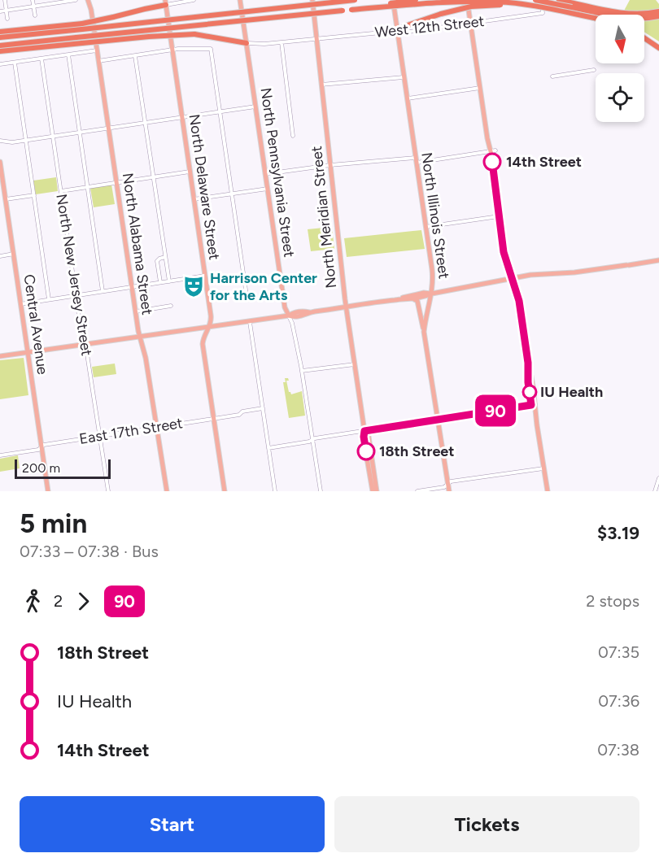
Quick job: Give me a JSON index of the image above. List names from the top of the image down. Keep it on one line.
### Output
{"streets":{"main road":["North Pennsylvania Street","North Delaware Street","North Illinois Street","North Meridian Street","North Alabama Street","Central Avenue"],"street":["West 12th Street","North New Jersey Street","East 17th Street"]},"crossings":[["West 12th Street","North Pennsylvania Street"],["West 12th Street","North Illinois Street"],["West 12th Street","North Meridian Street"],["North Delaware Street","East 17th Street"],["North Alabama Street","East 17th Street"],["North New Jersey Street","East 17th Street"],["Central Avenue","East 17th Street"]],"places":{"other":["14th Street","IU Health","18th Street"],"theatre":["Harrison Center for the Arts"]},"lines":["bus line 90"],"scale_bar":"200 m","north":"bottom","page":{"on_map":"90","scale":"200 m","heading":["5 min","07:33 – 07:38 · Bus","$3.19"],"legs":["2","90","2 stops"],"list":[{"name":"18th Street","value":"07:35"},{"name":"IU Health","value":"07:36"},{"name":"14th Street","value":"07:38"}],"buttons":["Start","Tickets"]}}
